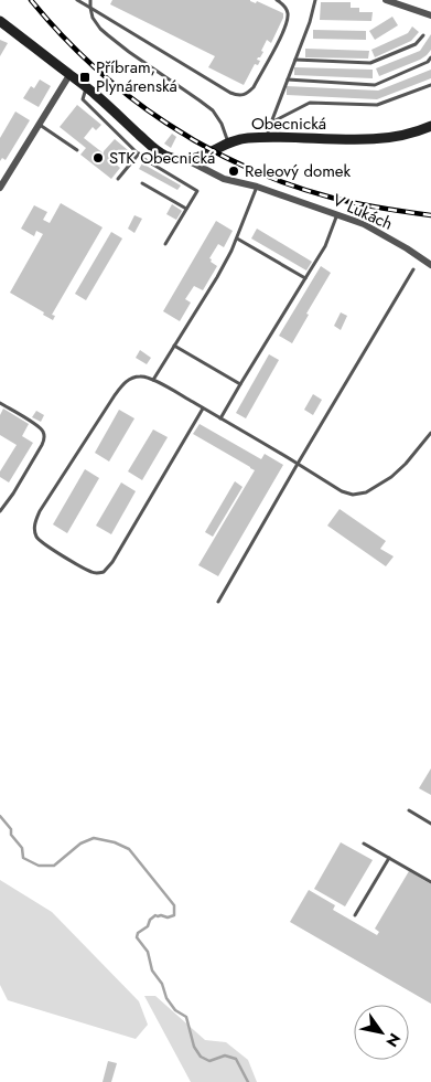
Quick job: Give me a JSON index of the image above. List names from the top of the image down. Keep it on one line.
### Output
{"streets":{"street":["Obecnická","V Lukách"]},"crossings":[["Obecnická","V Lukách"]],"places":{"transit":["Příbram, Plynárenská"],"other":["STK Obecnická","Releový domek"]},"north":"bottom right"}
